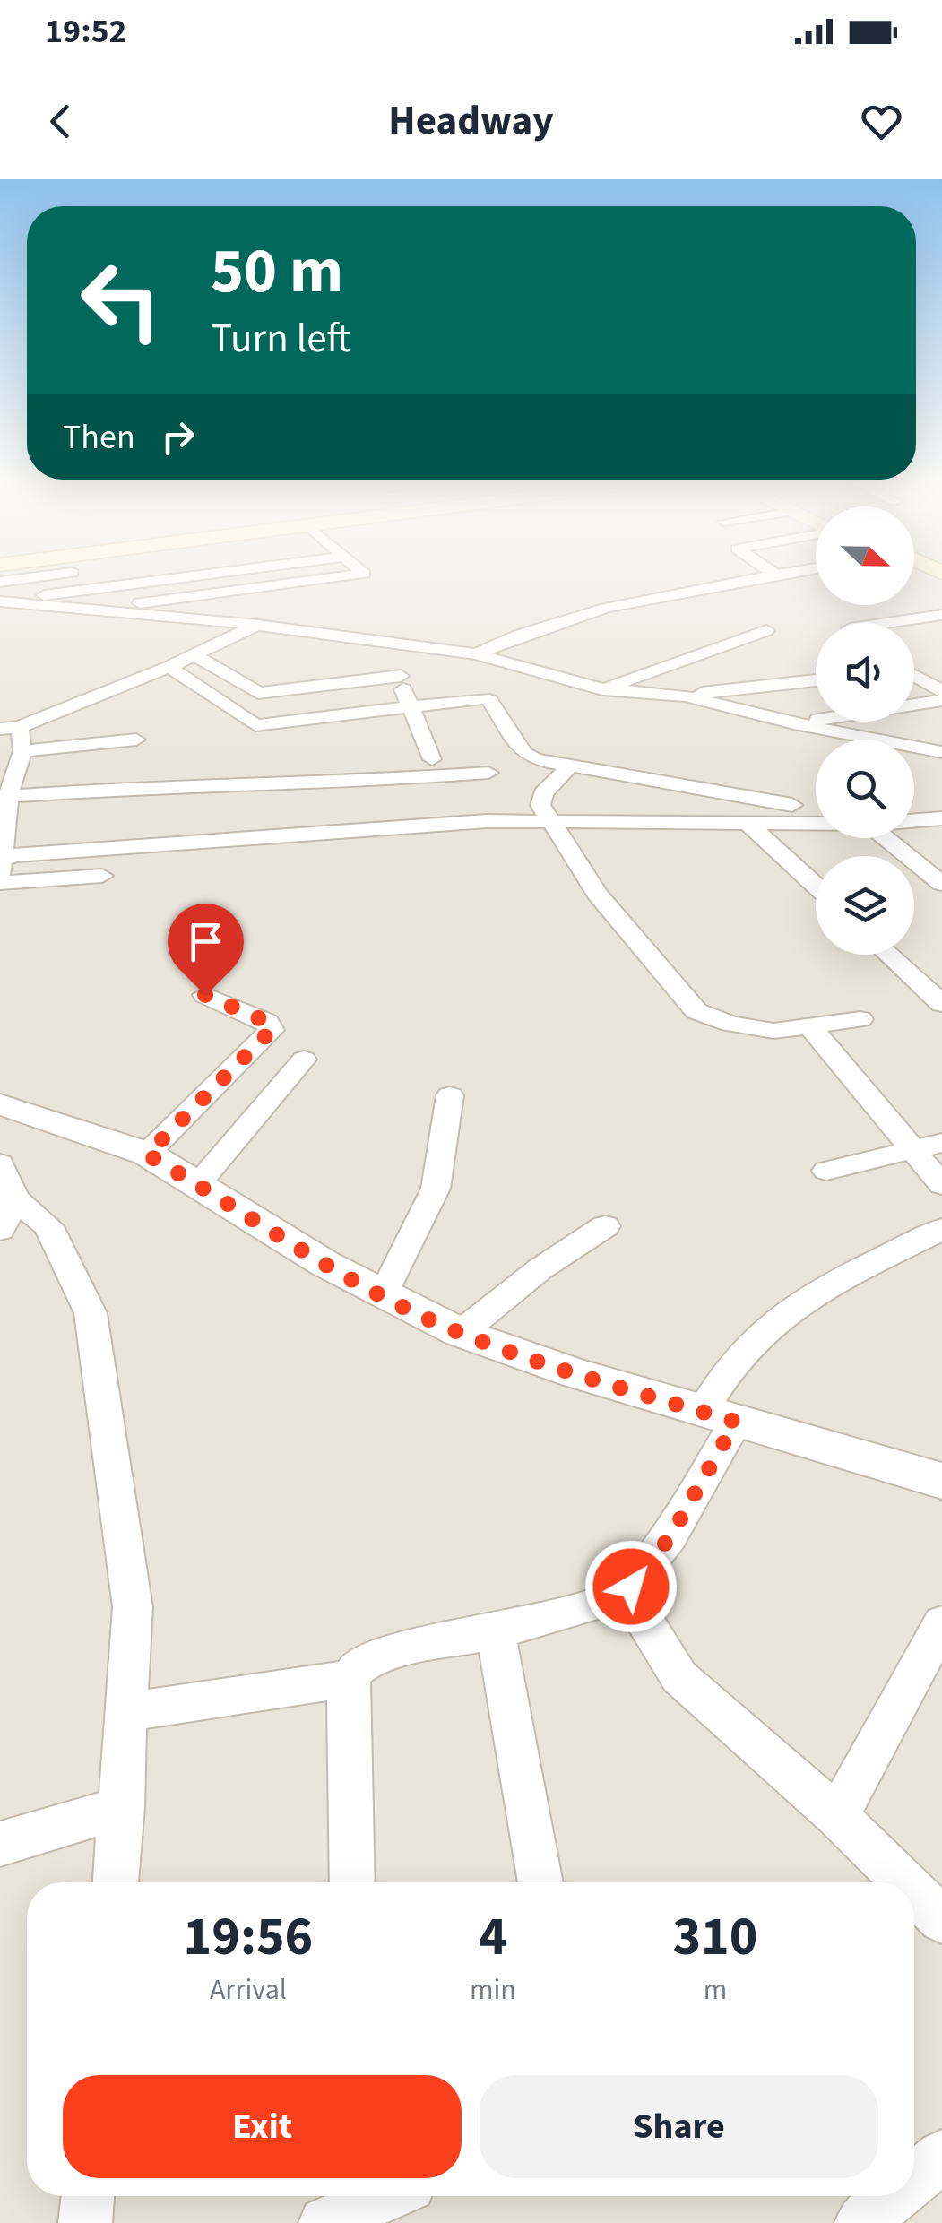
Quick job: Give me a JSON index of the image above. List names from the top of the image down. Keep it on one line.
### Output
{"north":"right","page":{"status":"19:52","header":"Headway","turn":["50 m","Turn left"],"then":"Then","eta":["19:56","Arrival","4","min","310","m"],"buttons":["Exit","Share"]}}
